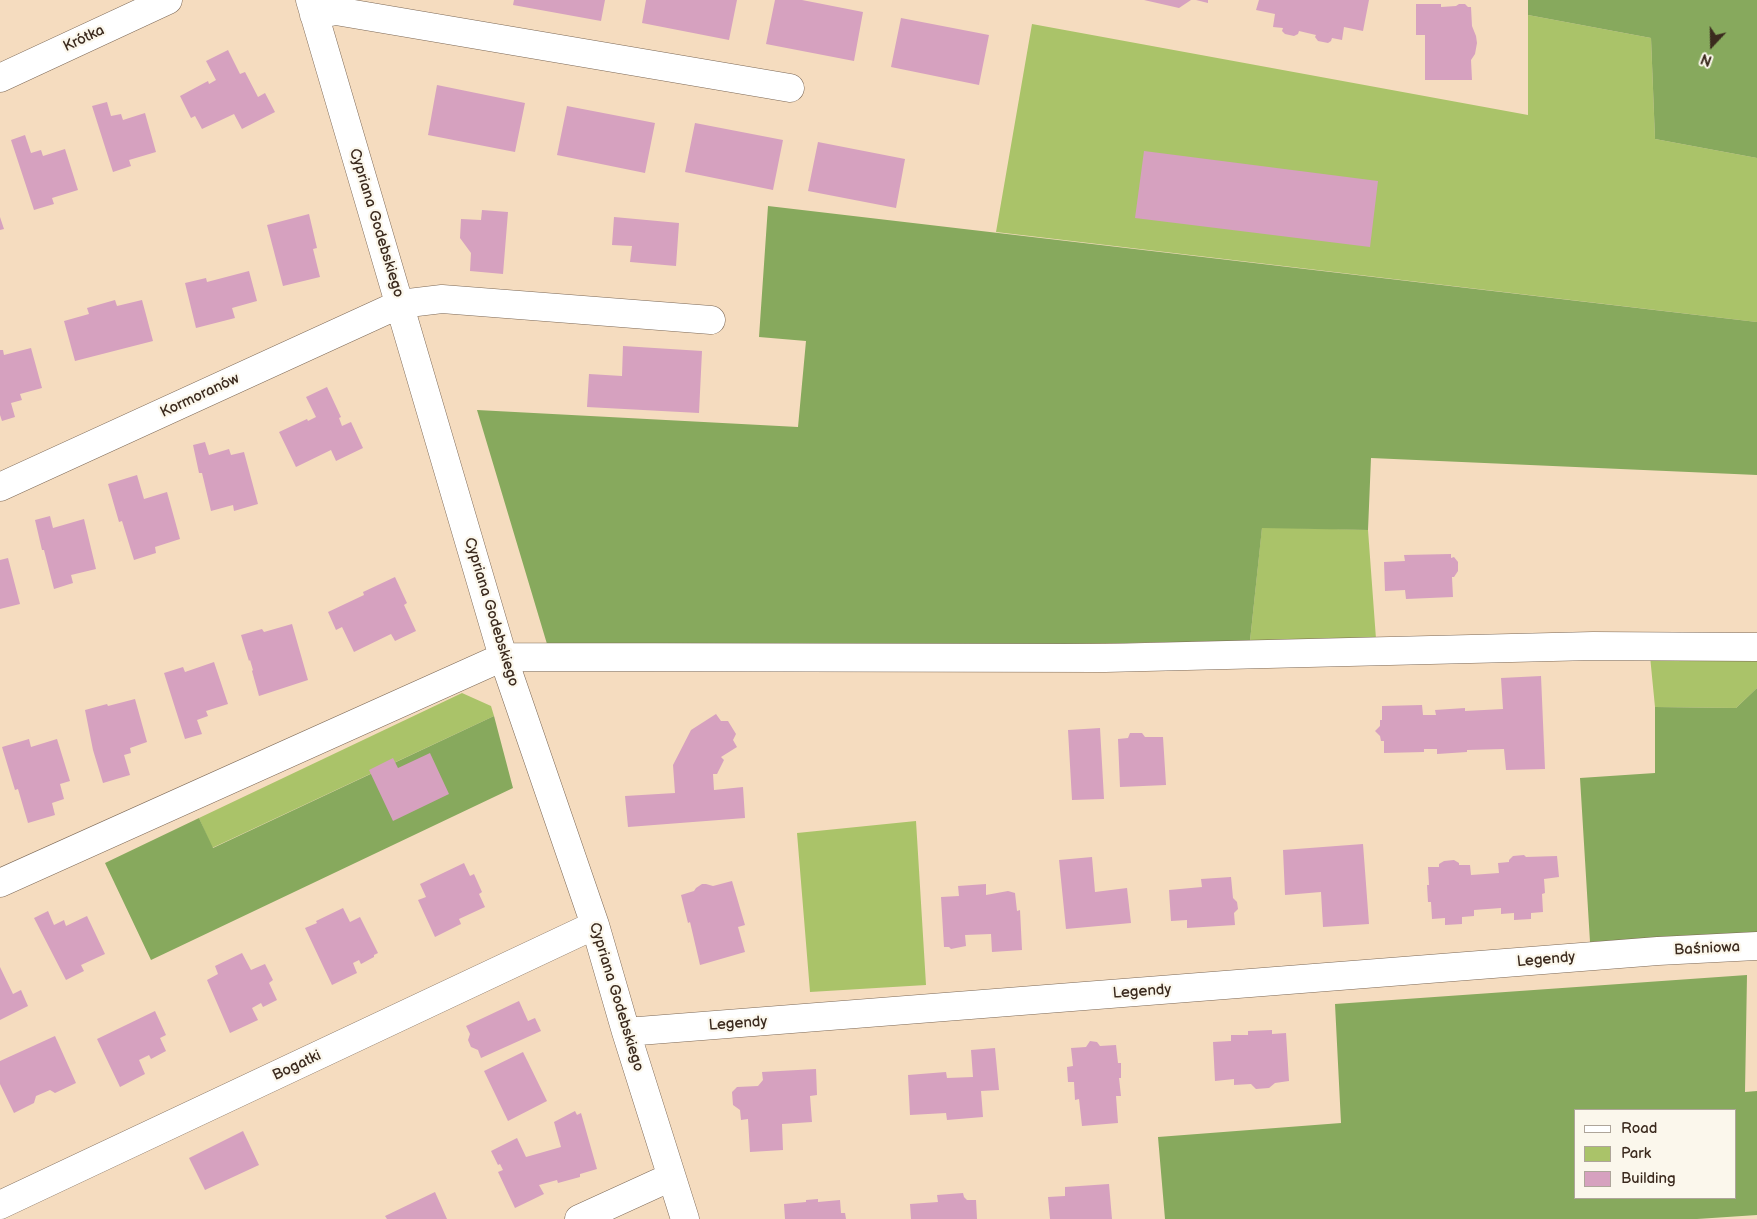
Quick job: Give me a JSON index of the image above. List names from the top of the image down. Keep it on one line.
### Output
{"streets":{"street":["Krótka","Cypriana Godebskiego","Kormoranów","Baśniowa","Legendy","Bogatki"]},"crossings":[["Cypriana Godebskiego","Kormoranów"],["Cypriana Godebskiego","Legendy"],["Cypriana Godebskiego","Bogatki"],["Baśniowa","Legendy"]],"legend":["Road","Park","Building"],"north":"bottom"}
